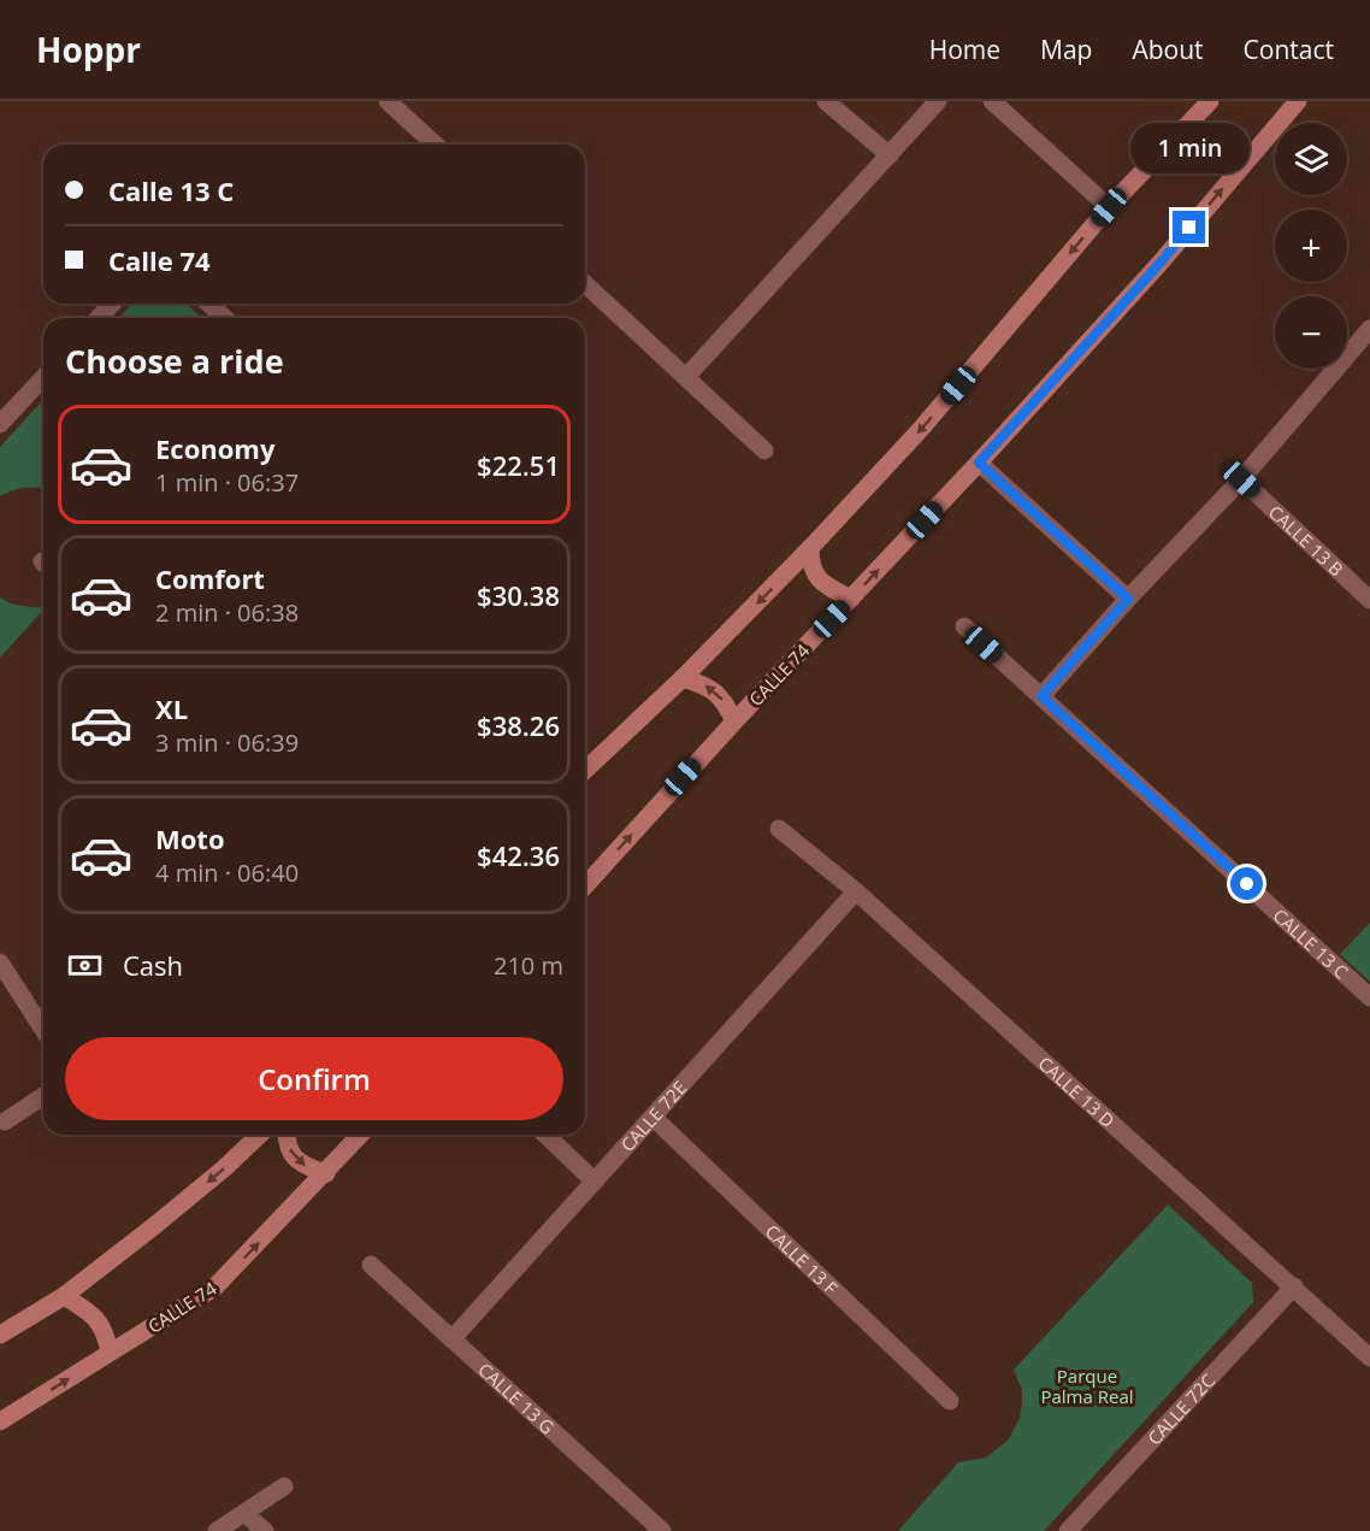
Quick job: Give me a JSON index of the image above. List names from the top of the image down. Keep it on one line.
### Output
{"streets":{"main road":["CALLE 74"],"street":["CALLE 13 B","CALLE 13 C","CALLE 13 D","CALLE 72E","CALLE 13 F","CALLE 13 G","CALLE 72C"]},"crossings":[["CALLE 13 D","CALLE 72E"],["CALLE 13 D","CALLE 72C"],["CALLE 72E","CALLE 13 F"],["CALLE 72E","CALLE 13 G"]],"parks":["Parque Palma Real"],"page":{"header":"Hoppr","nav":["Home","Map","About","Contact"],"map_buttons":["+","−"],"bubble":"1 min","banner":["Calle 13 C","Calle 74"],"heading":"Choose a ride","list":[{"name":"Economy","note":"1 min · 06:37","value":"$22.51"},{"name":"Comfort","note":"2 min · 06:38","value":"$30.38"},{"name":"XL","note":"3 min · 06:39","value":"$38.26"},{"name":"Moto","note":"4 min · 06:40","value":"$42.36"}],"pay":["Cash","210 m"],"buttons":"Confirm"}}
